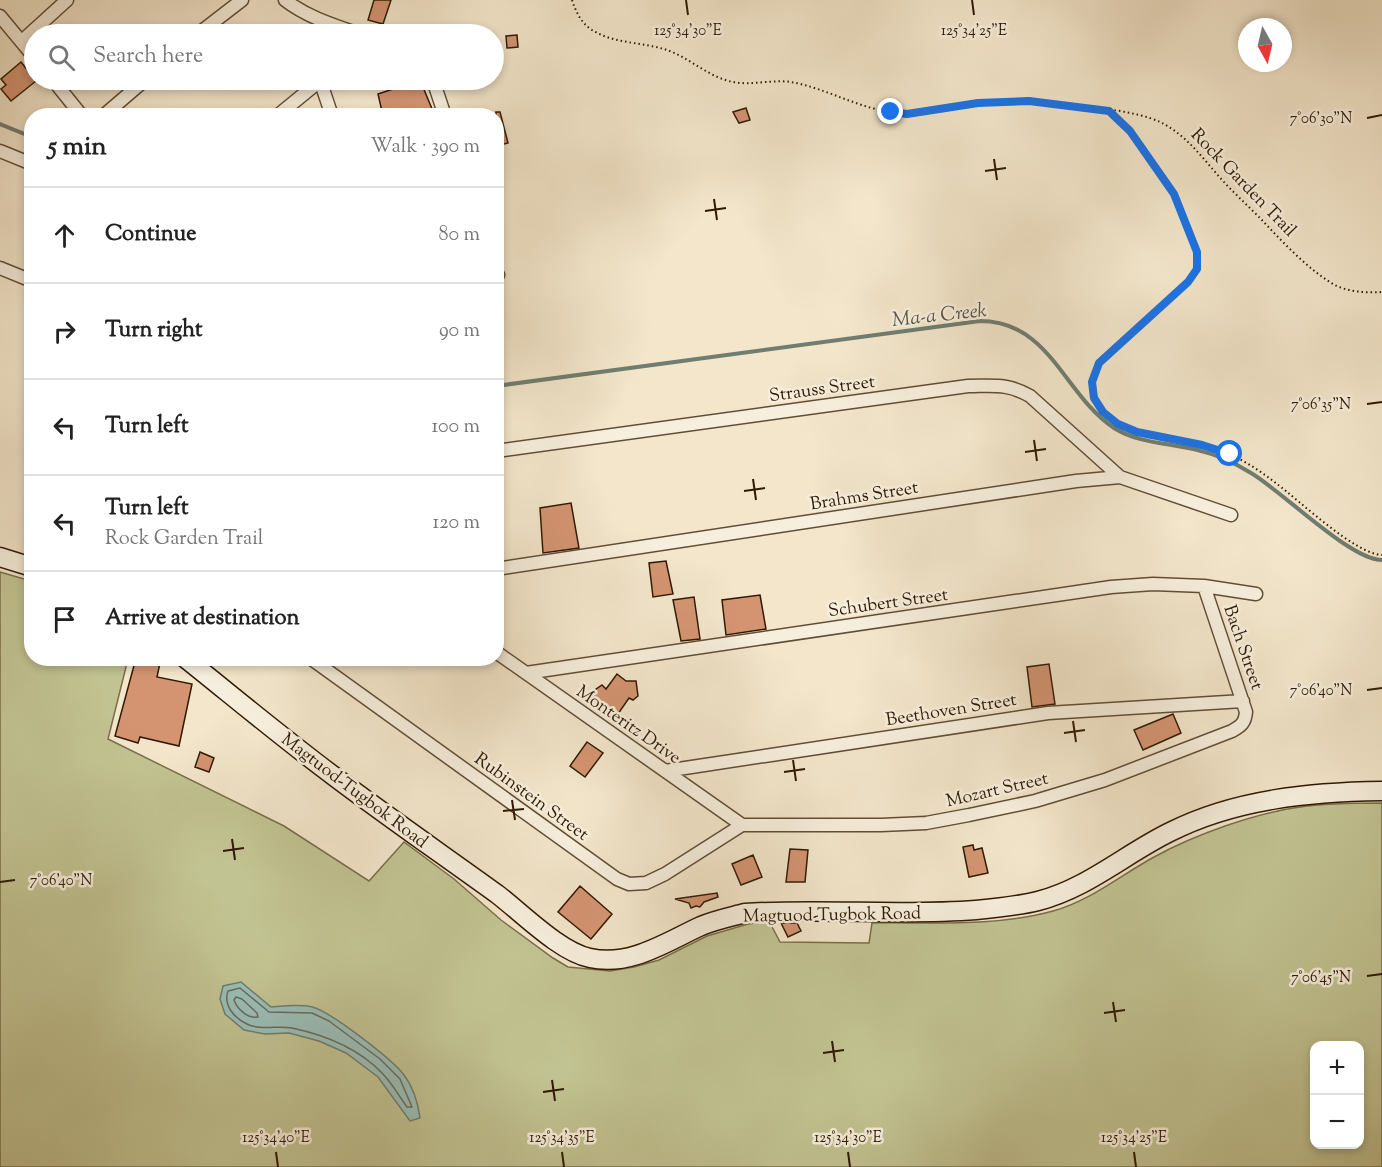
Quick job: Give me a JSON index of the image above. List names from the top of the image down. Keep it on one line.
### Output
{"streets":{"main road":["Magtuod-Tugbok Road"],"street":["Strauss Street","Brahms Street","Schubert Street","Bach Street","Beethoven Street","Monteritz Drive","Mozart Street","Rubinstein Street"],"path":["Rock Garden Trail"]},"crossings":[["Strauss Street","Brahms Street"],["Schubert Street","Bach Street"],["Schubert Street","Monteritz Drive"],["Bach Street","Beethoven Street"],["Bach Street","Mozart Street"],["Beethoven Street","Monteritz Drive"],["Monteritz Drive","Mozart Street"],["Monteritz Drive","Rubinstein Street"],["Mozart Street","Rubinstein Street"]],"water":["Ma-a Creek"],"north":"bottom","page":{"search":"Search here","heading":["5 min","Walk · 390 m"],"list":[["Continue","80 m"],["Turn right","90 m"],["Turn left","100 m"],["Turn left","Rock Garden Trail","120 m"],"Arrive at destination"],"map_buttons":["+","−"]},"coordinates":["125°34'30\"E","125°34'25\"E","7°06'30\"N","7°06'35\"N","7°06'40\"N","7°06'45\"N","125°34'40\"E","125°34'35\"E"]}
